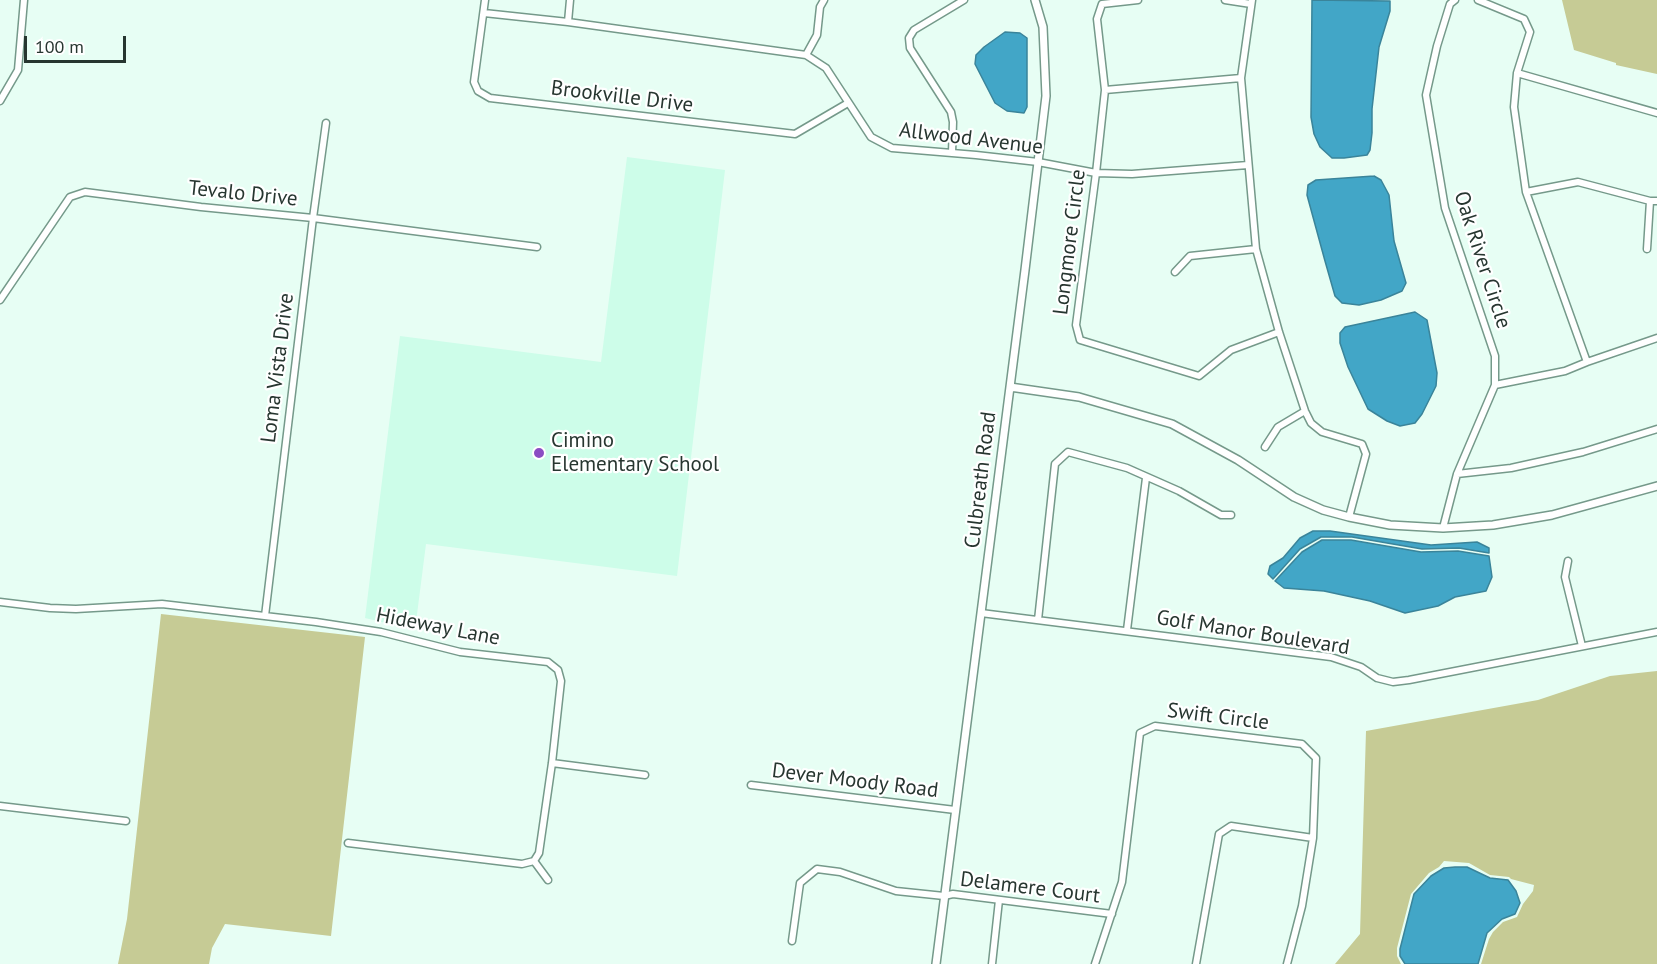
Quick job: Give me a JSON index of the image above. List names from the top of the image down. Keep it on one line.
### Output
{"streets":{"street":["Brookville Drive","Allwood Avenue","Tevalo Drive","Longmore Circle","Oak River Circle","Loma Vista Drive","Culbreath Road","Hideway Lane","Golf Manor Boulevard","Swift Circle","Dever Moody Road","Delamere Court"]},"crossings":[["Brookville Drive","Allwood Avenue"],["Allwood Avenue","Longmore Circle"],["Allwood Avenue","Culbreath Road"],["Tevalo Drive","Loma Vista Drive"],["Loma Vista Drive","Hideway Lane"],["Culbreath Road","Golf Manor Boulevard"],["Culbreath Road","Dever Moody Road"],["Culbreath Road","Delamere Court"],["Swift Circle","Delamere Court"]],"places":["Cimino Elementary School"],"scale_bar":"100 m"}
